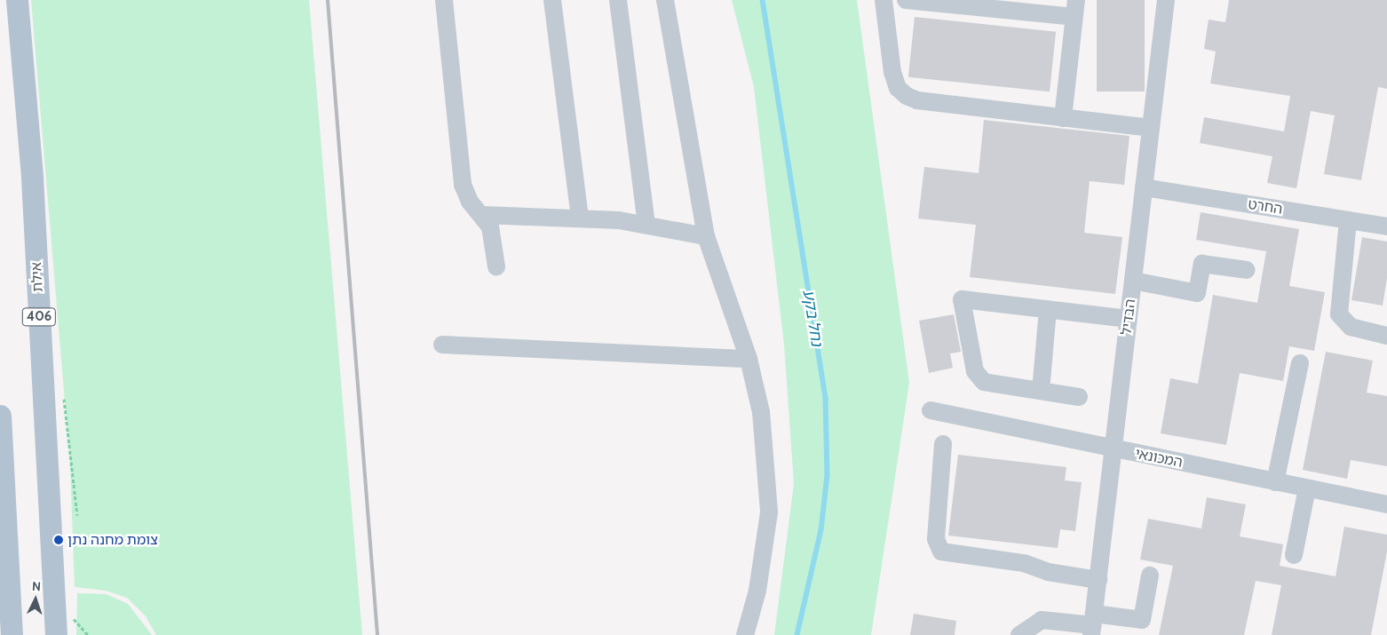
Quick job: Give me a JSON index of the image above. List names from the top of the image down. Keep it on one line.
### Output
{"streets":{"main road":["אילת","406"],"street":["החרט","הבדיל","המכונאי"]},"crossings":[["החרט","הבדיל"],["הבדיל","המכונאי"]],"water":["נחל בקע"],"places":["צומת מחנה נתן"],"north":"top"}
